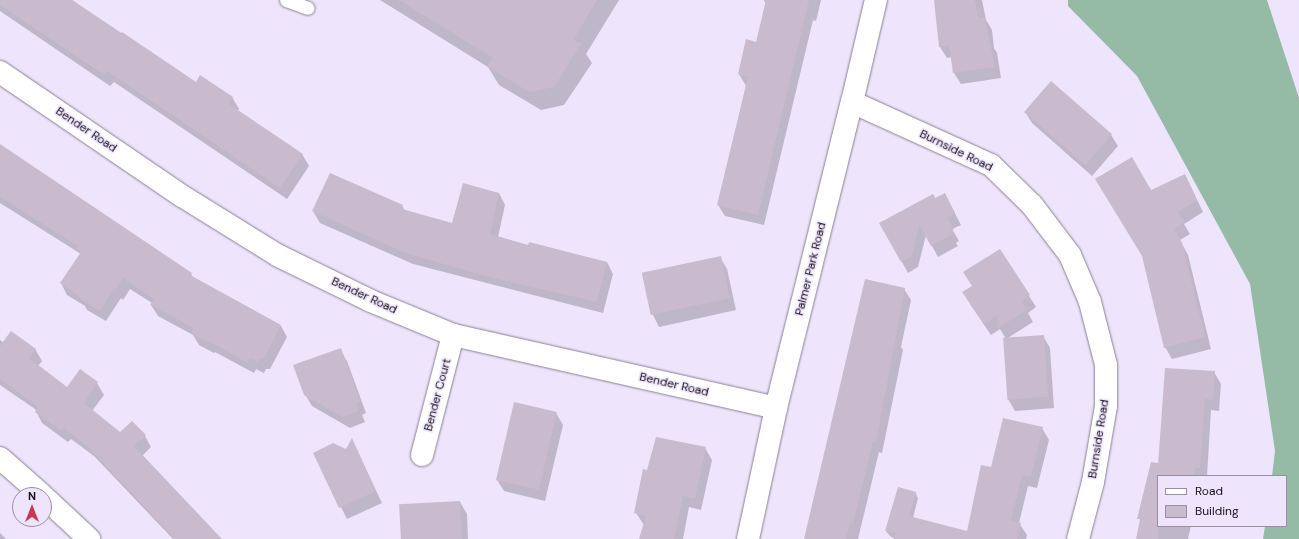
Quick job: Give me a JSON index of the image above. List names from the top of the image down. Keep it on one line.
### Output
{"streets":{"street":["Bender Road","Burnside Road","Palmer Park Road","Bender Court"]},"crossings":[["Bender Road","Palmer Park Road"],["Bender Road","Bender Court"],["Burnside Road","Palmer Park Road"]],"legend":["Road","Building"],"north":"top"}
